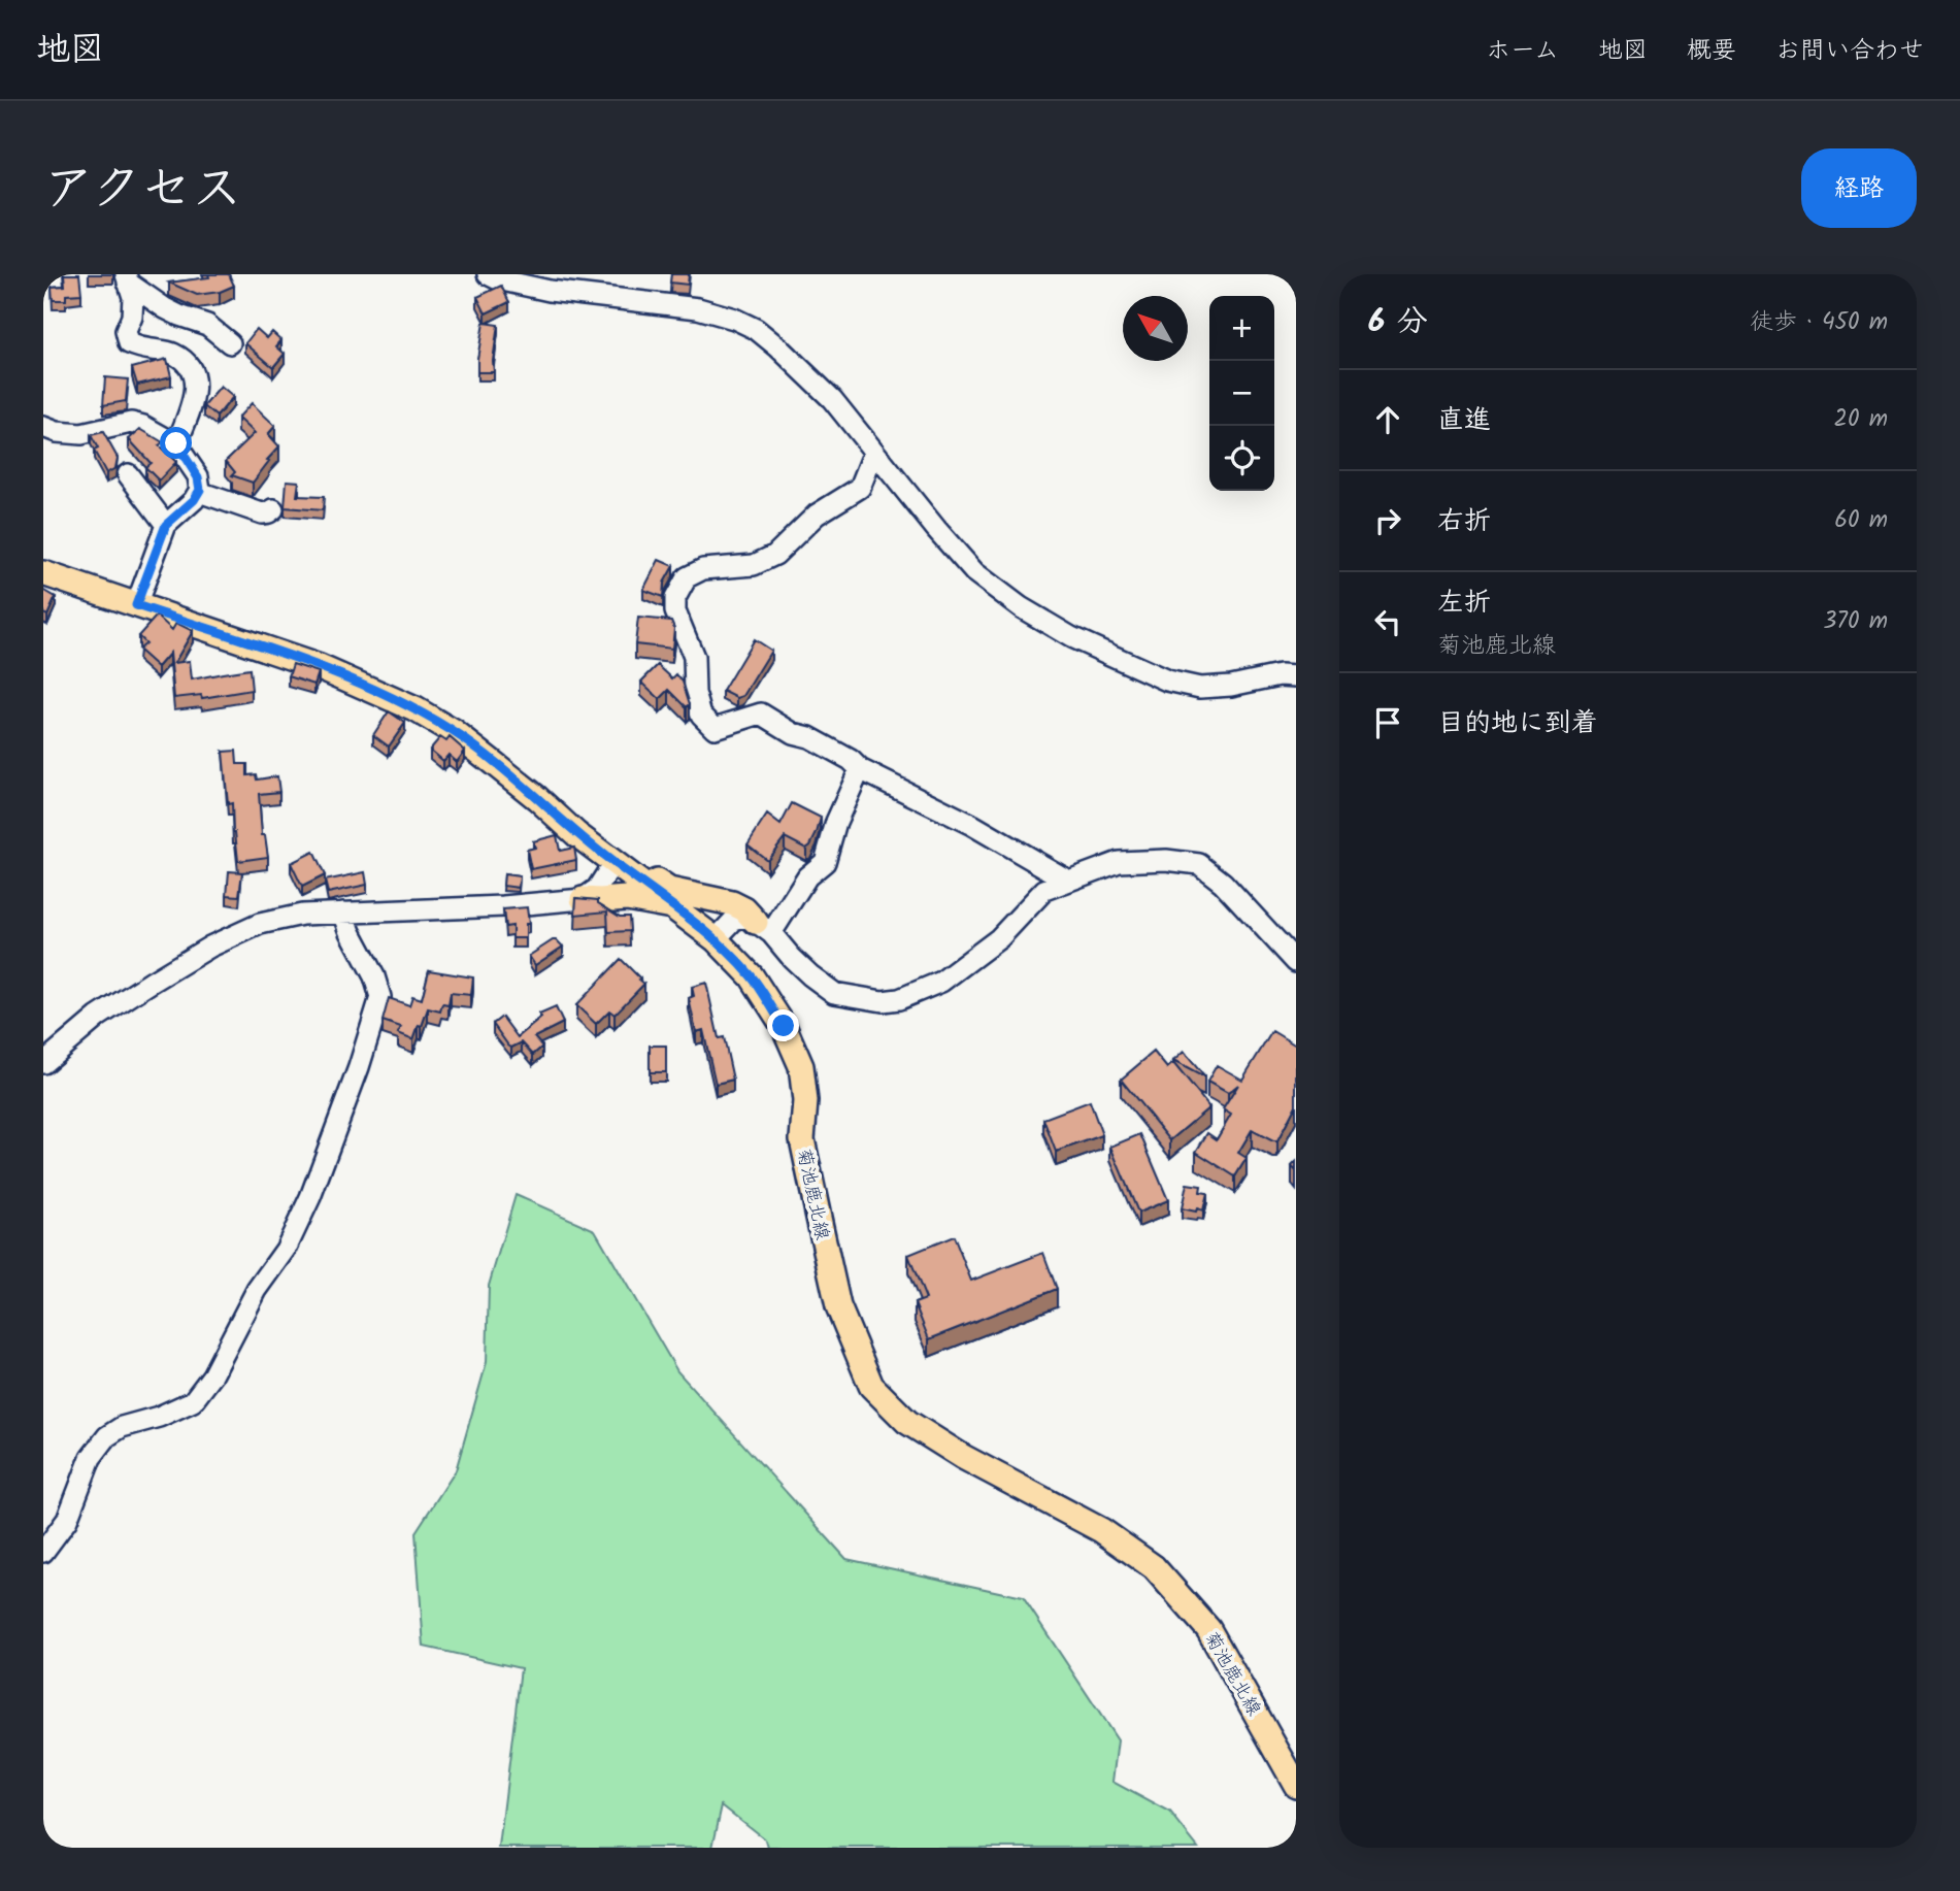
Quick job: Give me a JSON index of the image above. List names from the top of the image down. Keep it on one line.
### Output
{"streets":{"main road":["菊池鹿北線"]},"north":"top left","page":{"header":"地図","nav":["ホーム","地図","概要","お問い合わせ"],"title":"アクセス","buttons":"経路","heading":["6 分","徒歩 · 450 m"],"map_buttons":["+","−"],"list":[["直進","20 m"],["右折","60 m"],["左折","菊池鹿北線","370 m"],"目的地に到着"]}}
